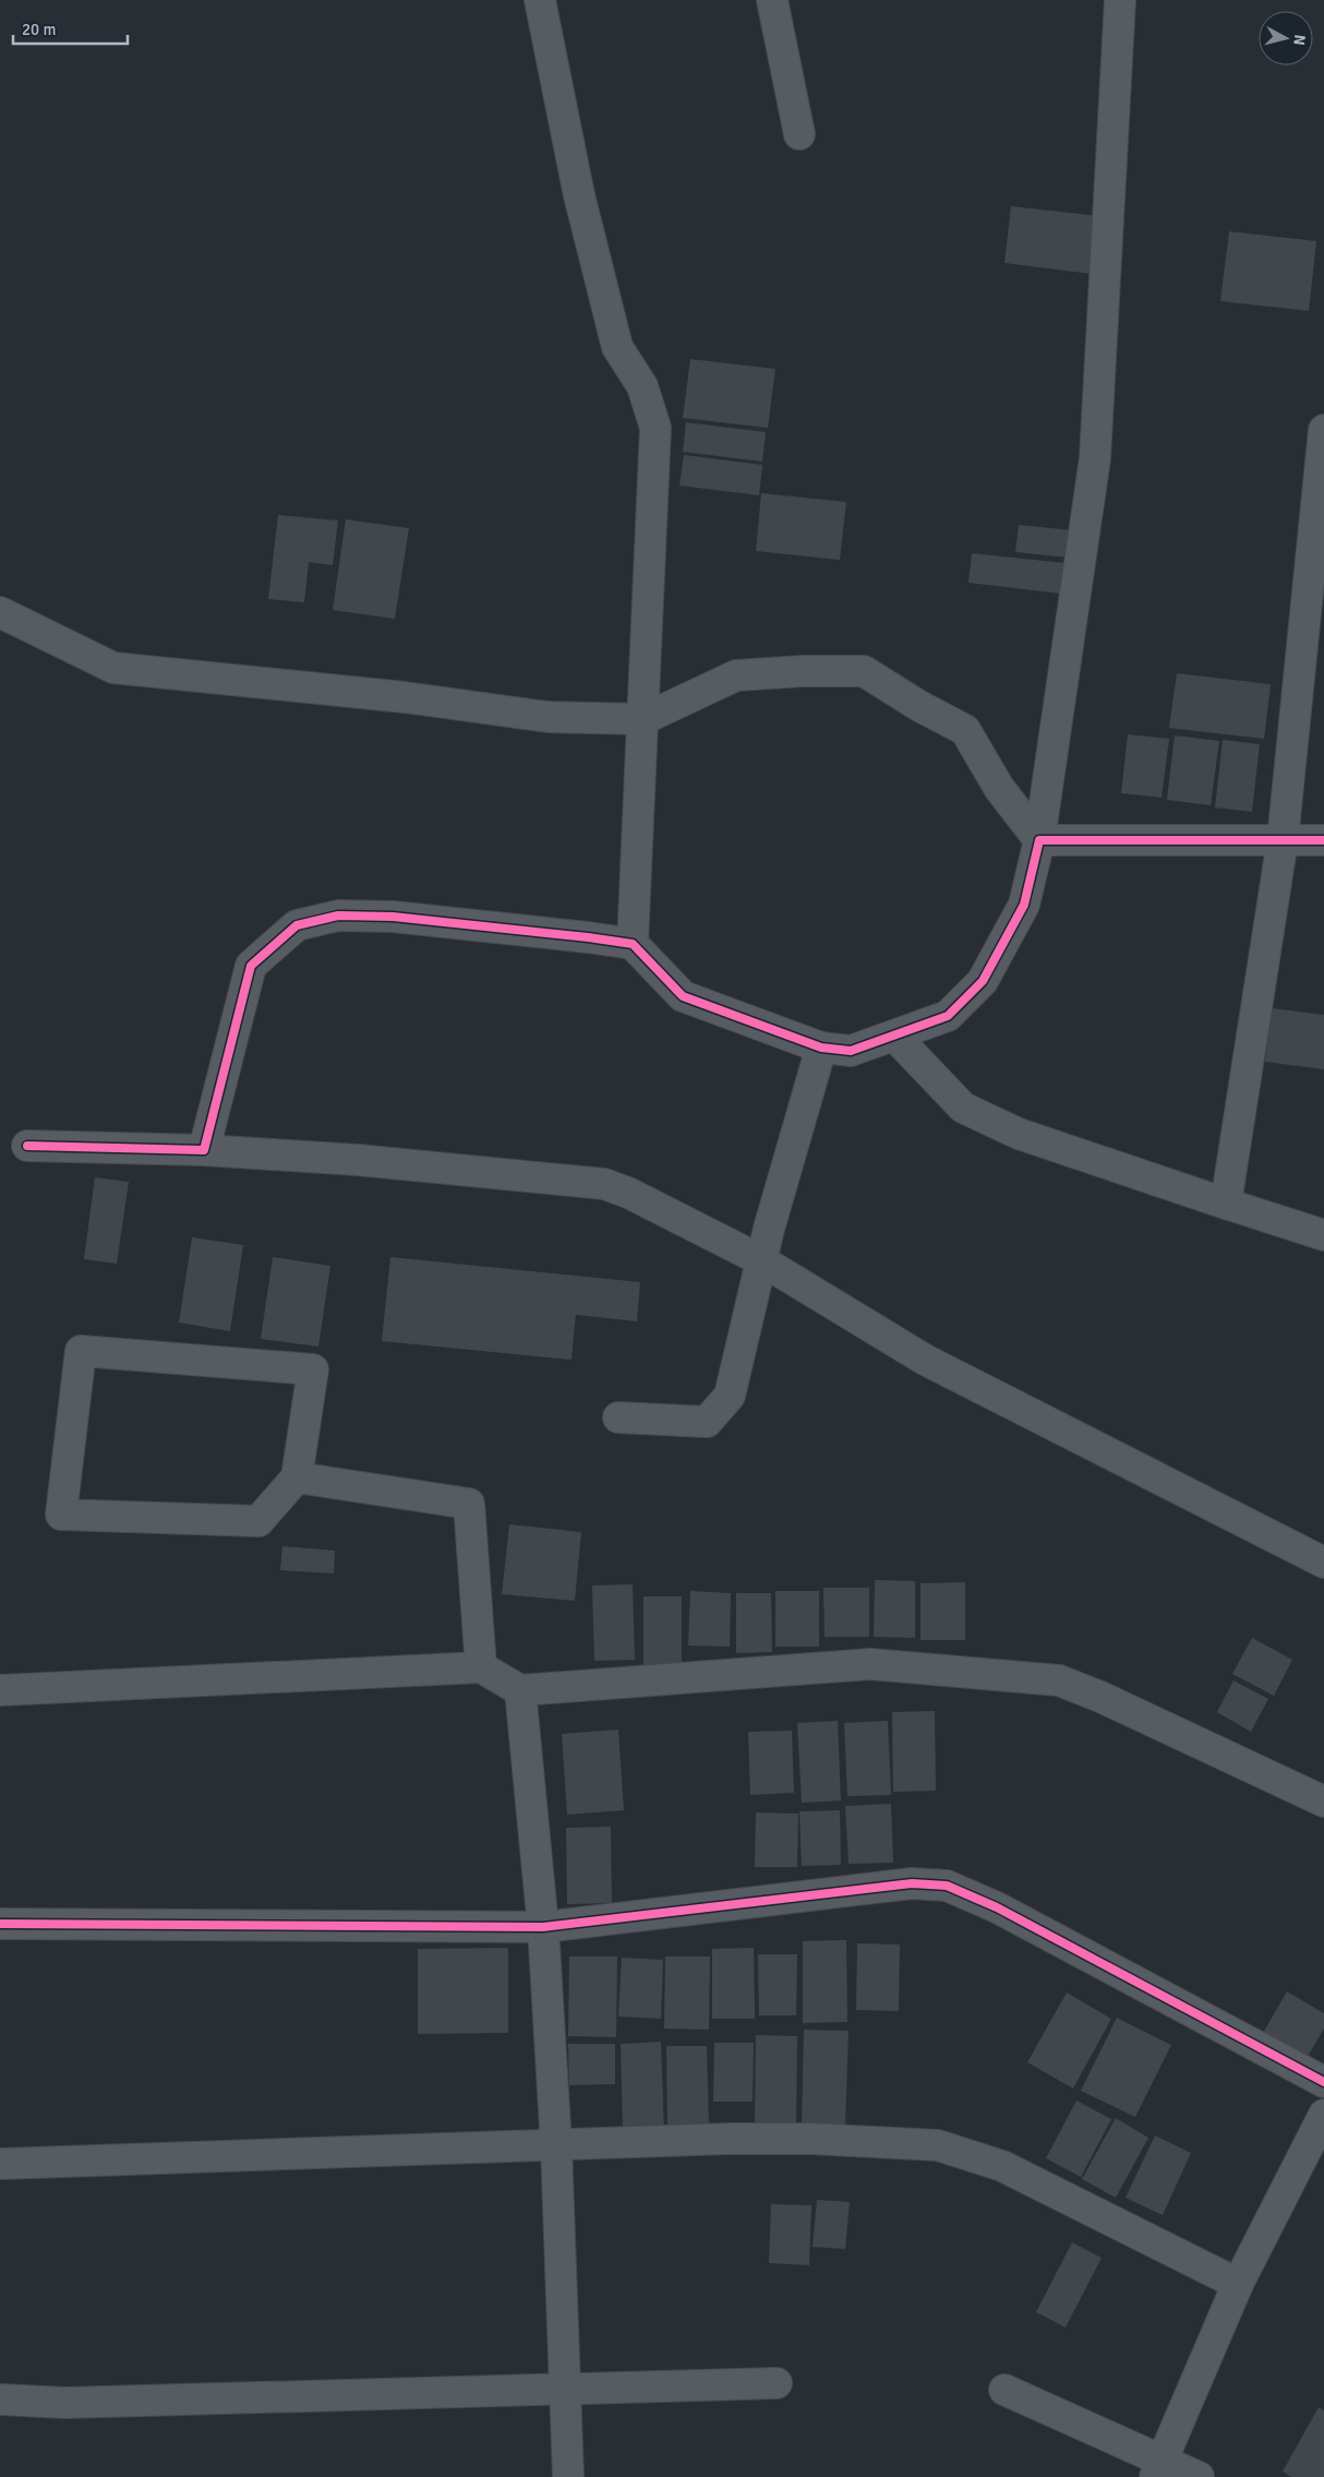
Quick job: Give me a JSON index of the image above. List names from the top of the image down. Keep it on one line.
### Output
{"scale_bar":"20 m","north":"right"}
